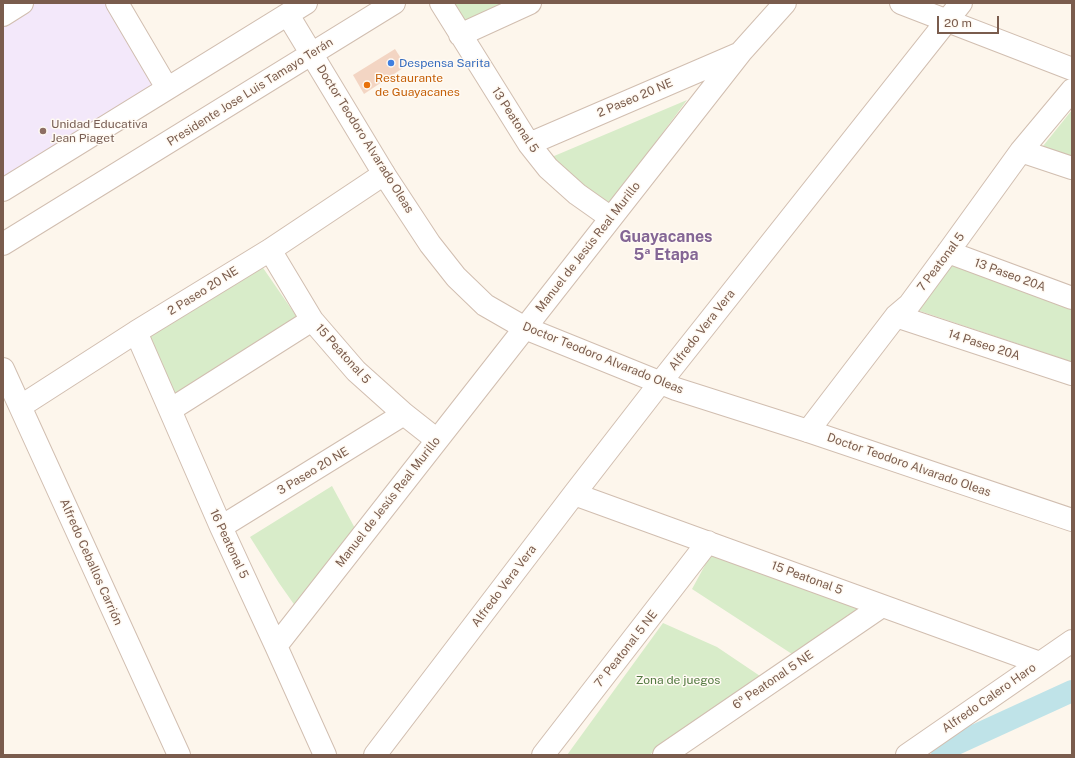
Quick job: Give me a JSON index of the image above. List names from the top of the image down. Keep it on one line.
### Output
{"streets":{"street":["Presidente Jose Luis Tamayo Terán","2 Paseo 20 NE","13 Peatonal 5","Doctor Teodoro Alvarado Oleas","Manuel de Jesús Real Murillo","7 Peatonal 5","13 Paseo 20A","Alfredo Vera Vera","14 Paseo 20A","15 Peatonal 5","3 Paseo 20 NE","16 Peatonal 5","Alfredo Ceballos Carrión","7º Peatonal 5 NE","6º Peatonal 5 NE","Alfredo Calero Haro"]},"crossings":[["Presidente Jose Luis Tamayo Terán","Doctor Teodoro Alvarado Oleas"],["2 Paseo 20 NE","13 Peatonal 5"],["2 Paseo 20 NE","Doctor Teodoro Alvarado Oleas"],["2 Paseo 20 NE","Manuel de Jesús Real Murillo"],["2 Paseo 20 NE","15 Peatonal 5"],["2 Paseo 20 NE","16 Peatonal 5"],["2 Paseo 20 NE","Alfredo Ceballos Carrión"],["13 Peatonal 5","Manuel de Jesús Real Murillo"],["Doctor Teodoro Alvarado Oleas","Manuel de Jesús Real Murillo"],["Doctor Teodoro Alvarado Oleas","7 Peatonal 5"],["Doctor Teodoro Alvarado Oleas","Alfredo Vera Vera"],["Manuel de Jesús Real Murillo","15 Peatonal 5"],["Manuel de Jesús Real Murillo","16 Peatonal 5"],["7 Peatonal 5","13 Paseo 20A"],["7 Peatonal 5","14 Paseo 20A"],["Alfredo Vera Vera","15 Peatonal 5"],["15 Peatonal 5","3 Paseo 20 NE"],["15 Peatonal 5","7º Peatonal 5 NE"],["15 Peatonal 5","6º Peatonal 5 NE"],["15 Peatonal 5","Alfredo Calero Haro"],["3 Paseo 20 NE","16 Peatonal 5"]],"districts":["Guayacanes 5ª Etapa"],"parks":["Zona de juegos"],"places":["Despensa Sarita","Restaurante de Guayacanes","Unidad Educativa Jean Piaget"],"scale_bar":"20 m"}
